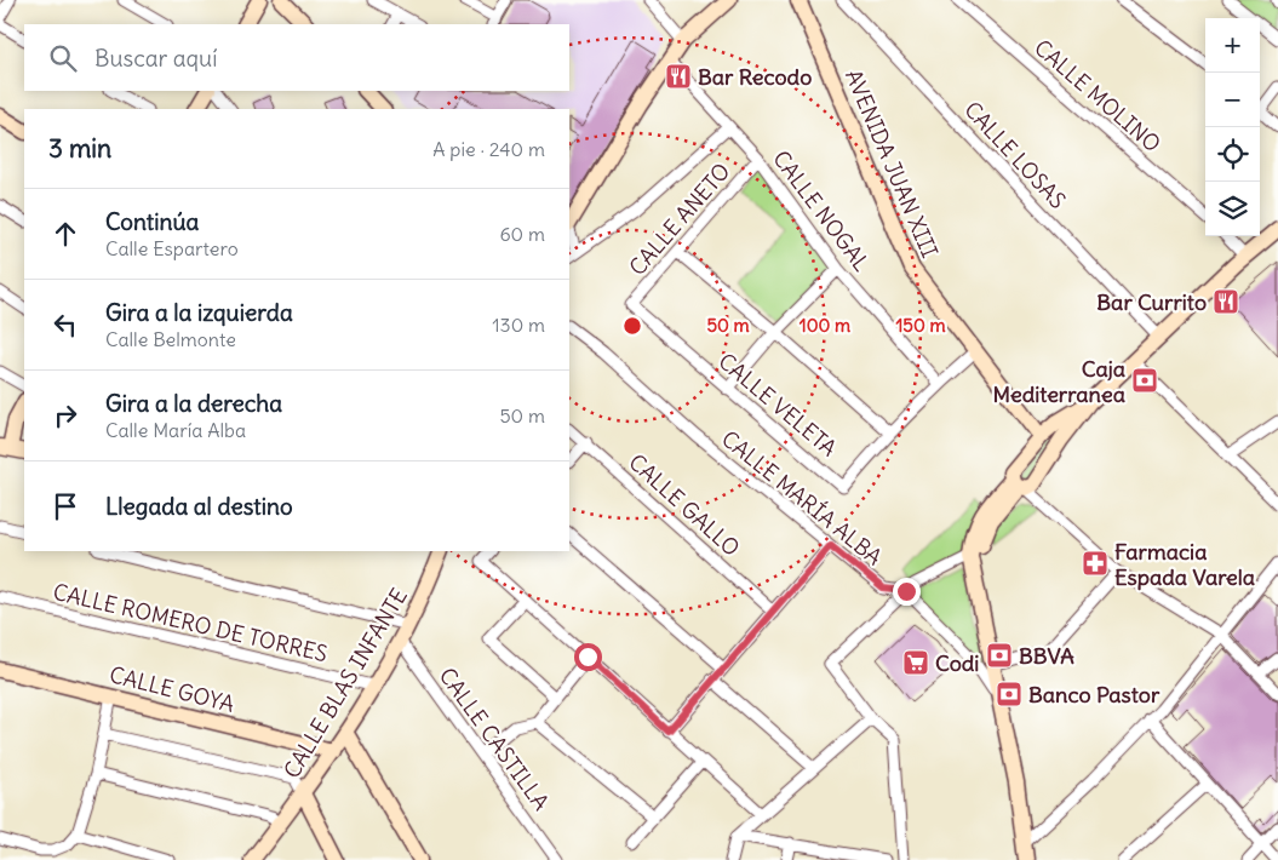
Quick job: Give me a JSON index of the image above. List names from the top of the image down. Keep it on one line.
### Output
{"streets":{"street":["CALLE MOLINO","CALLE LOSAS","AVENIDA JUAN XIII","CALLE NOGAL","CALLE ANETO","CALLE VELETA","CALLE MARÍA ALBA","CALLE GALLO","CALLE ROMERO DE TORRES","CALLE BLAS INFANTE","CALLE GOYA","CALLE CASTILLA"]},"crossings":[["CALLE NOGAL","CALLE ANETO"],["CALLE ANETO","CALLE VELETA"],["CALLE ROMERO DE TORRES","CALLE BLAS INFANTE"],["CALLE BLAS INFANTE","CALLE GOYA"],["CALLE BLAS INFANTE","CALLE CASTILLA"]],"places":{"restaurant":["Bar Recodo","Bar Currito"],"bank":["Caja Mediterranea","BBVA","Banco Pastor"],"pharmacy":["Farmacia Espada Varela"],"supermarket":["Codi"]},"page":{"map_buttons":["+","−"],"search":"Buscar aquí","heading":["3 min","A pie · 240 m"],"list":[["Continúa","Calle Espartero","60 m"],["Gira a la izquierda","Calle Belmonte","130 m"],["Gira a la derecha","Calle María Alba","50 m"],"Llegada al destino"]},"rings":["50 m","100 m","150 m"]}
